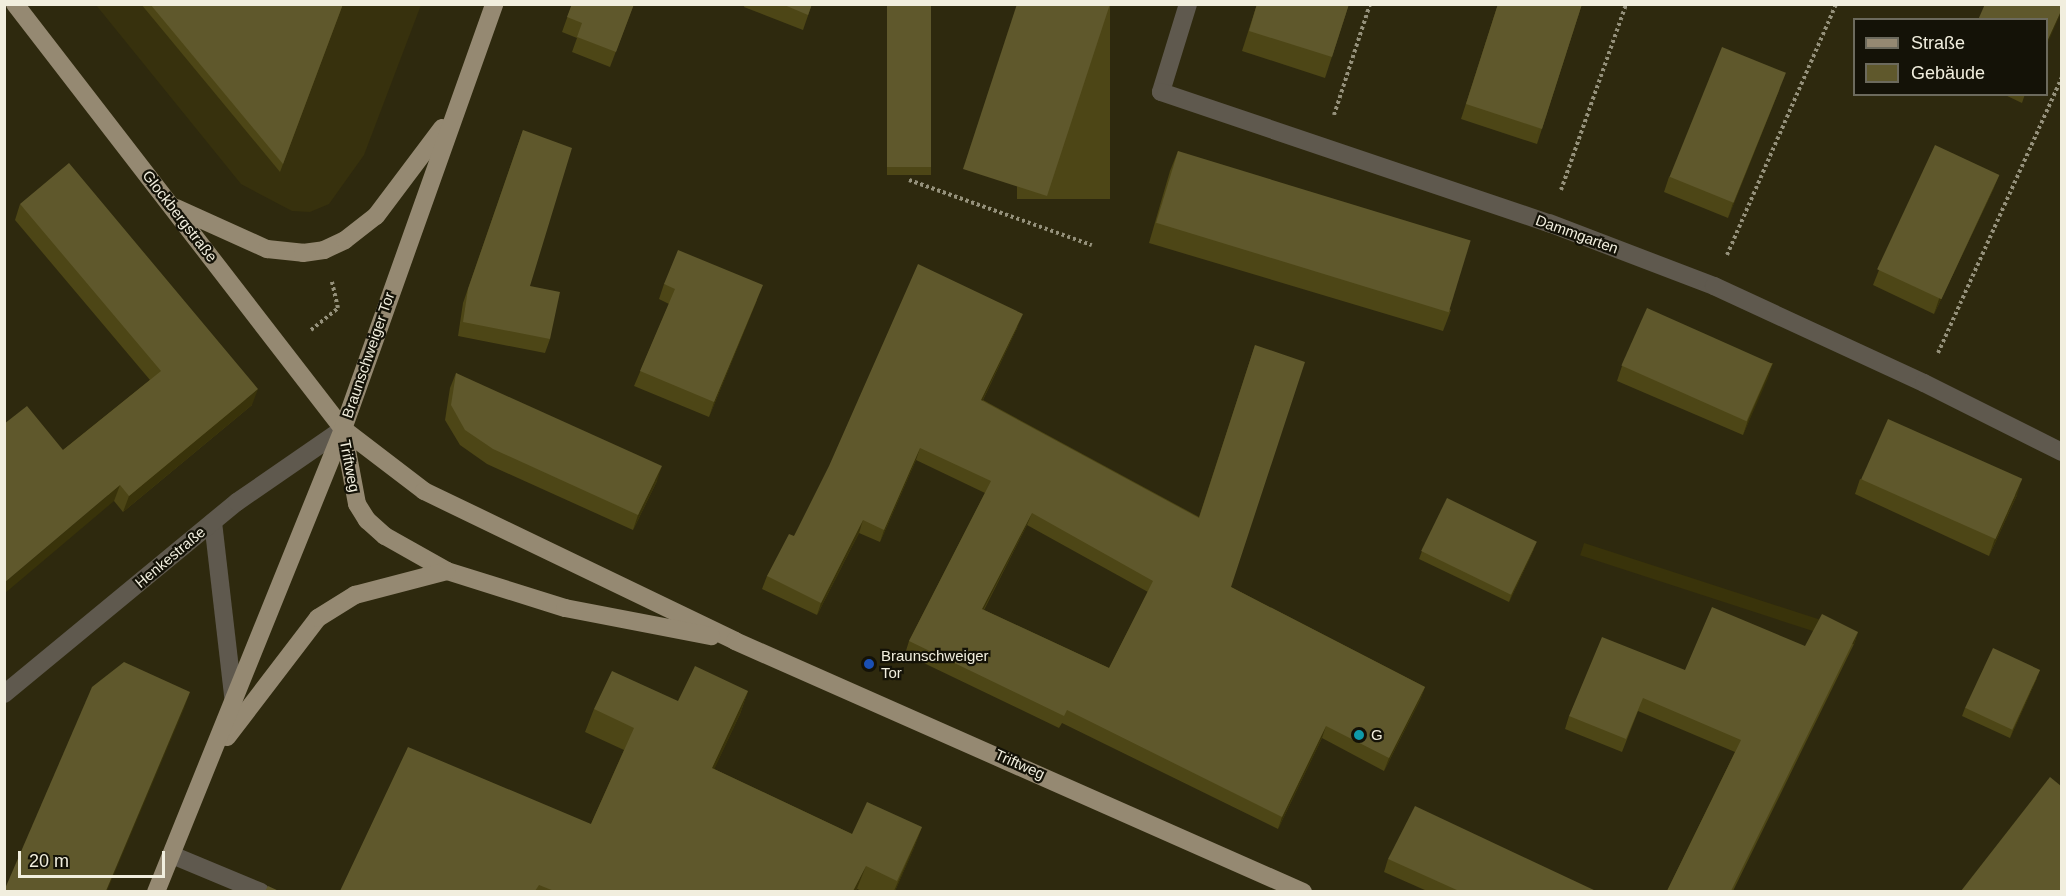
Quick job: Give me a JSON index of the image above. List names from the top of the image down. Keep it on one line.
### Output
{"streets":{"main road":["Glockbergstraße","Braunschweiger Tor","Triftweg"],"street":["Dammgarten","Henkestraße"]},"crossings":[["Glockbergstraße","Braunschweiger Tor"],["Glockbergstraße","Triftweg"],["Glockbergstraße","Henkestraße"],["Braunschweiger Tor","Triftweg"],["Braunschweiger Tor","Henkestraße"],["Triftweg","Henkestraße"]],"places":["Braunschweiger Tor","G"],"legend":["Straße","Gebäude"],"scale_bar":"20 m"}
